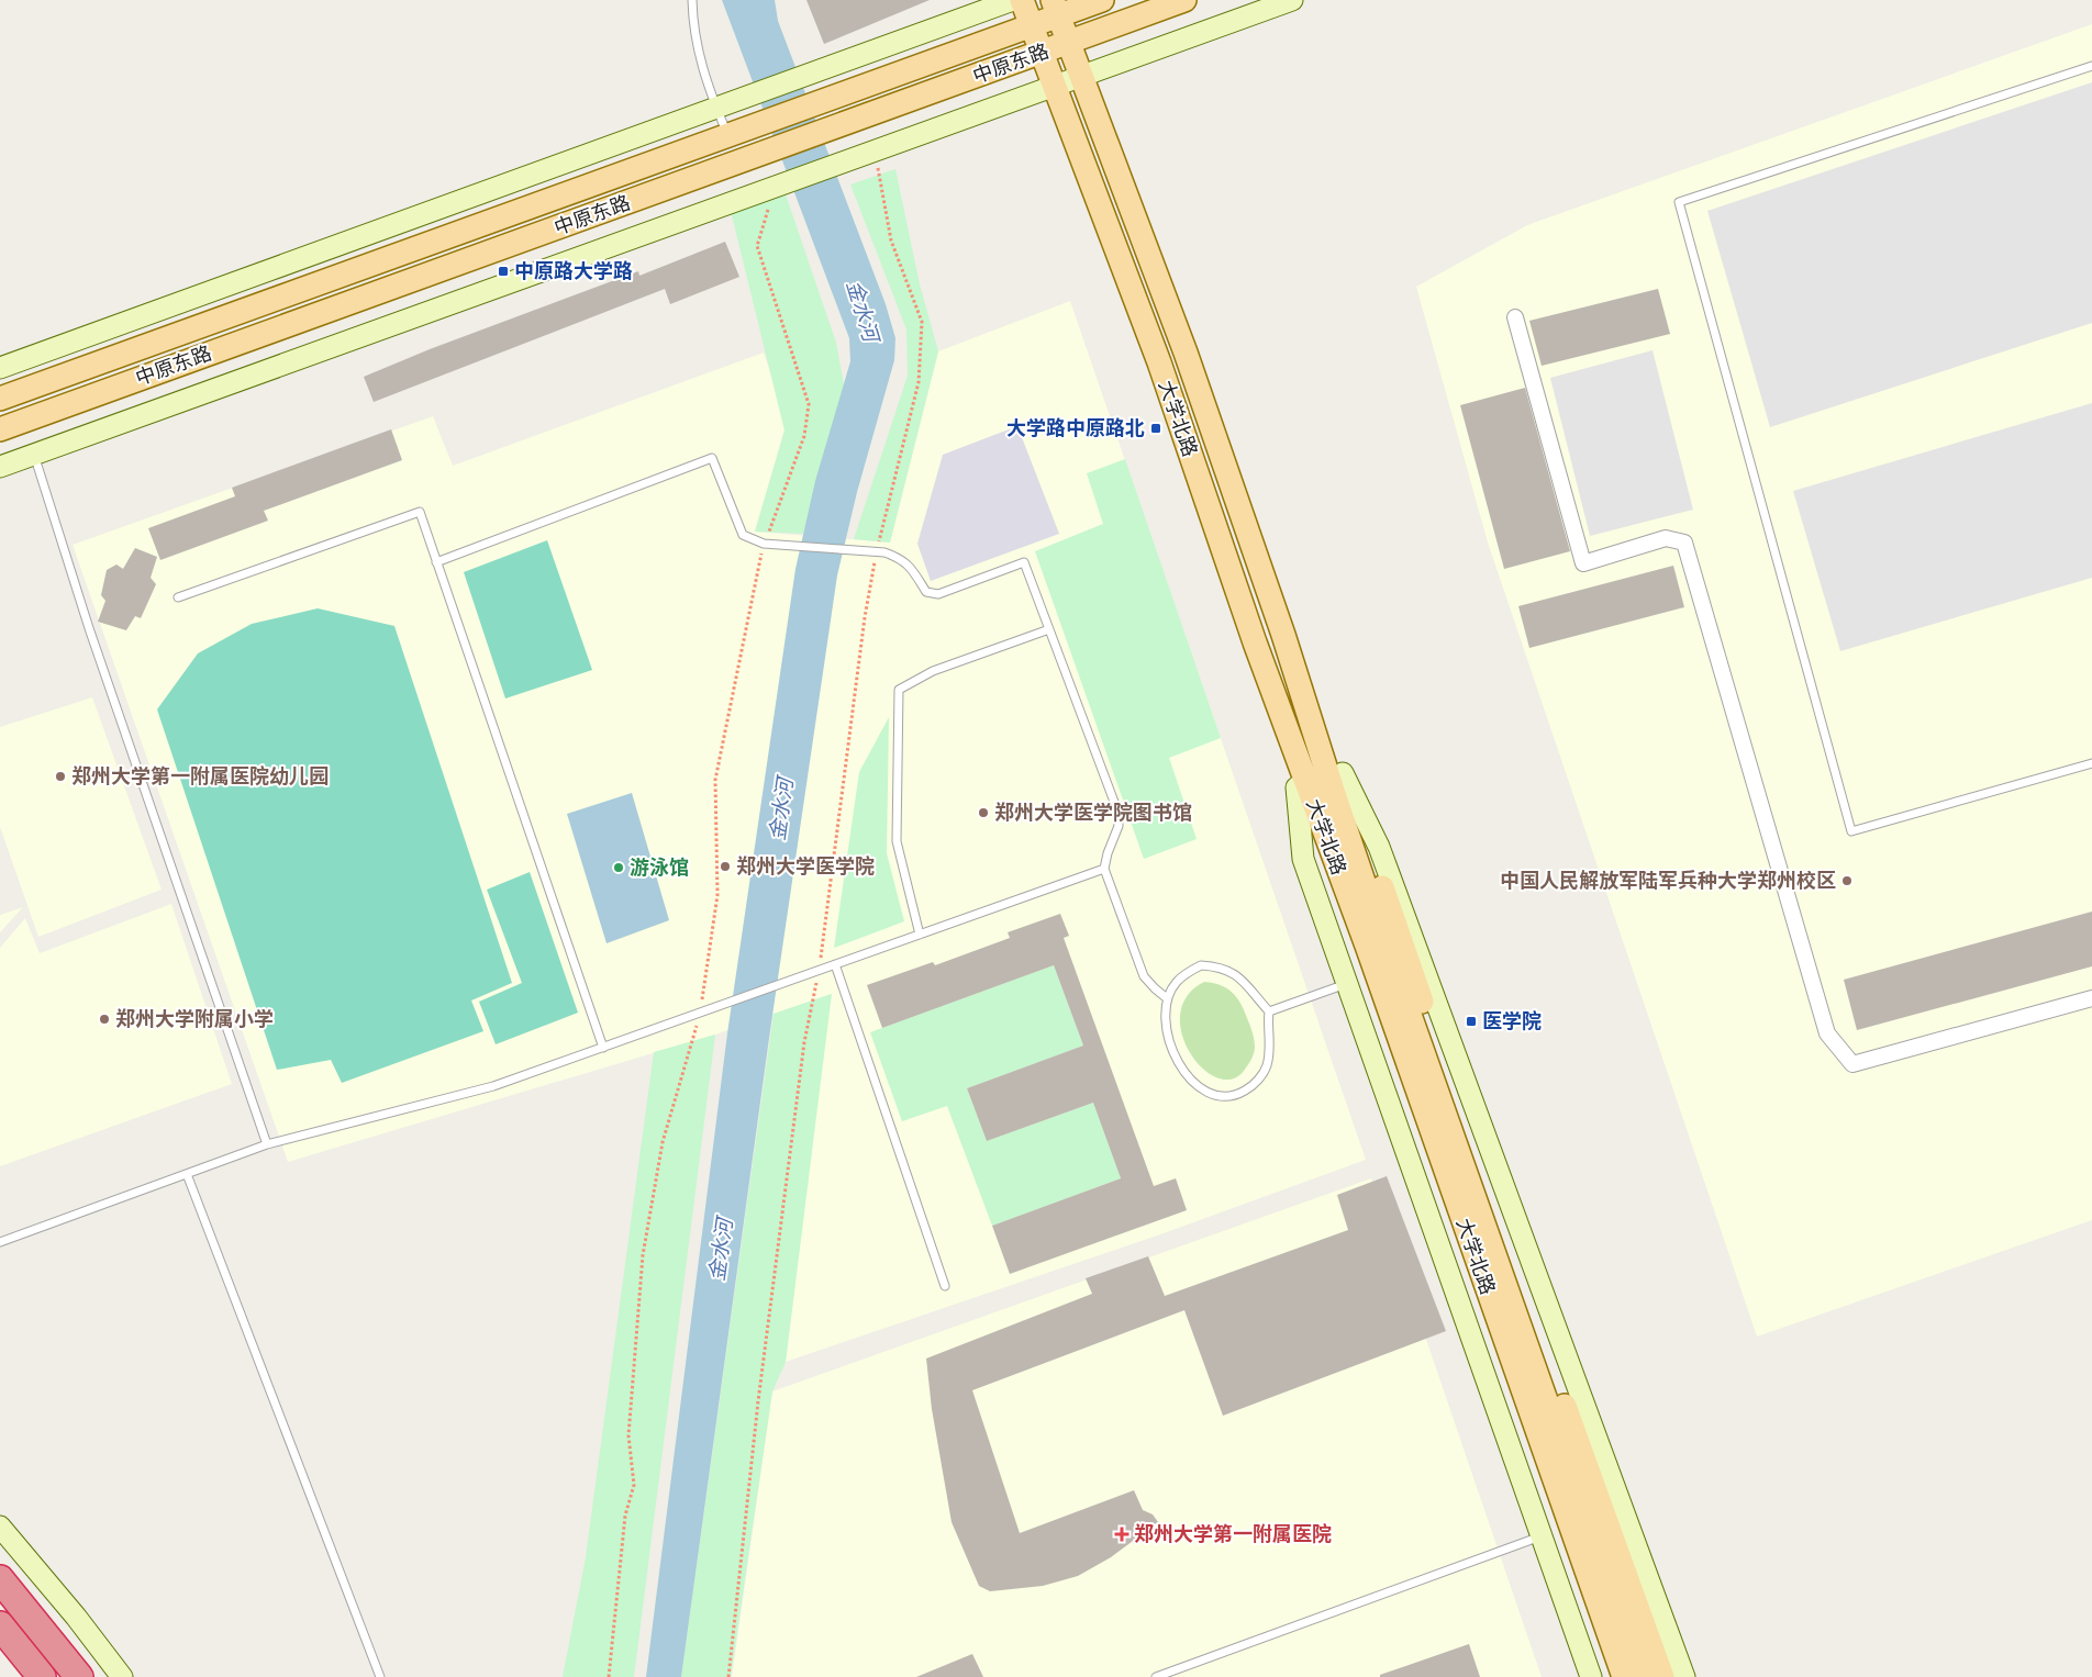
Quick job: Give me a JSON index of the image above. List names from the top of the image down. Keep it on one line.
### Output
{"streets":{"main road":["中原东路","大学北路"]},"crossings":[["中原东路","大学北路"]],"water":["金水河"],"places":{"transit":["中原路大学路","大学路中原路北","医学院"],"other":["郑州大学第一附属医院幼儿园","郑州大学医学院图书馆","郑州大学医学院","游泳馆","中国人民解放军陆军兵种大学郑州校区","郑州大学附属小学"],"health":["郑州大学第一附属医院"]}}
